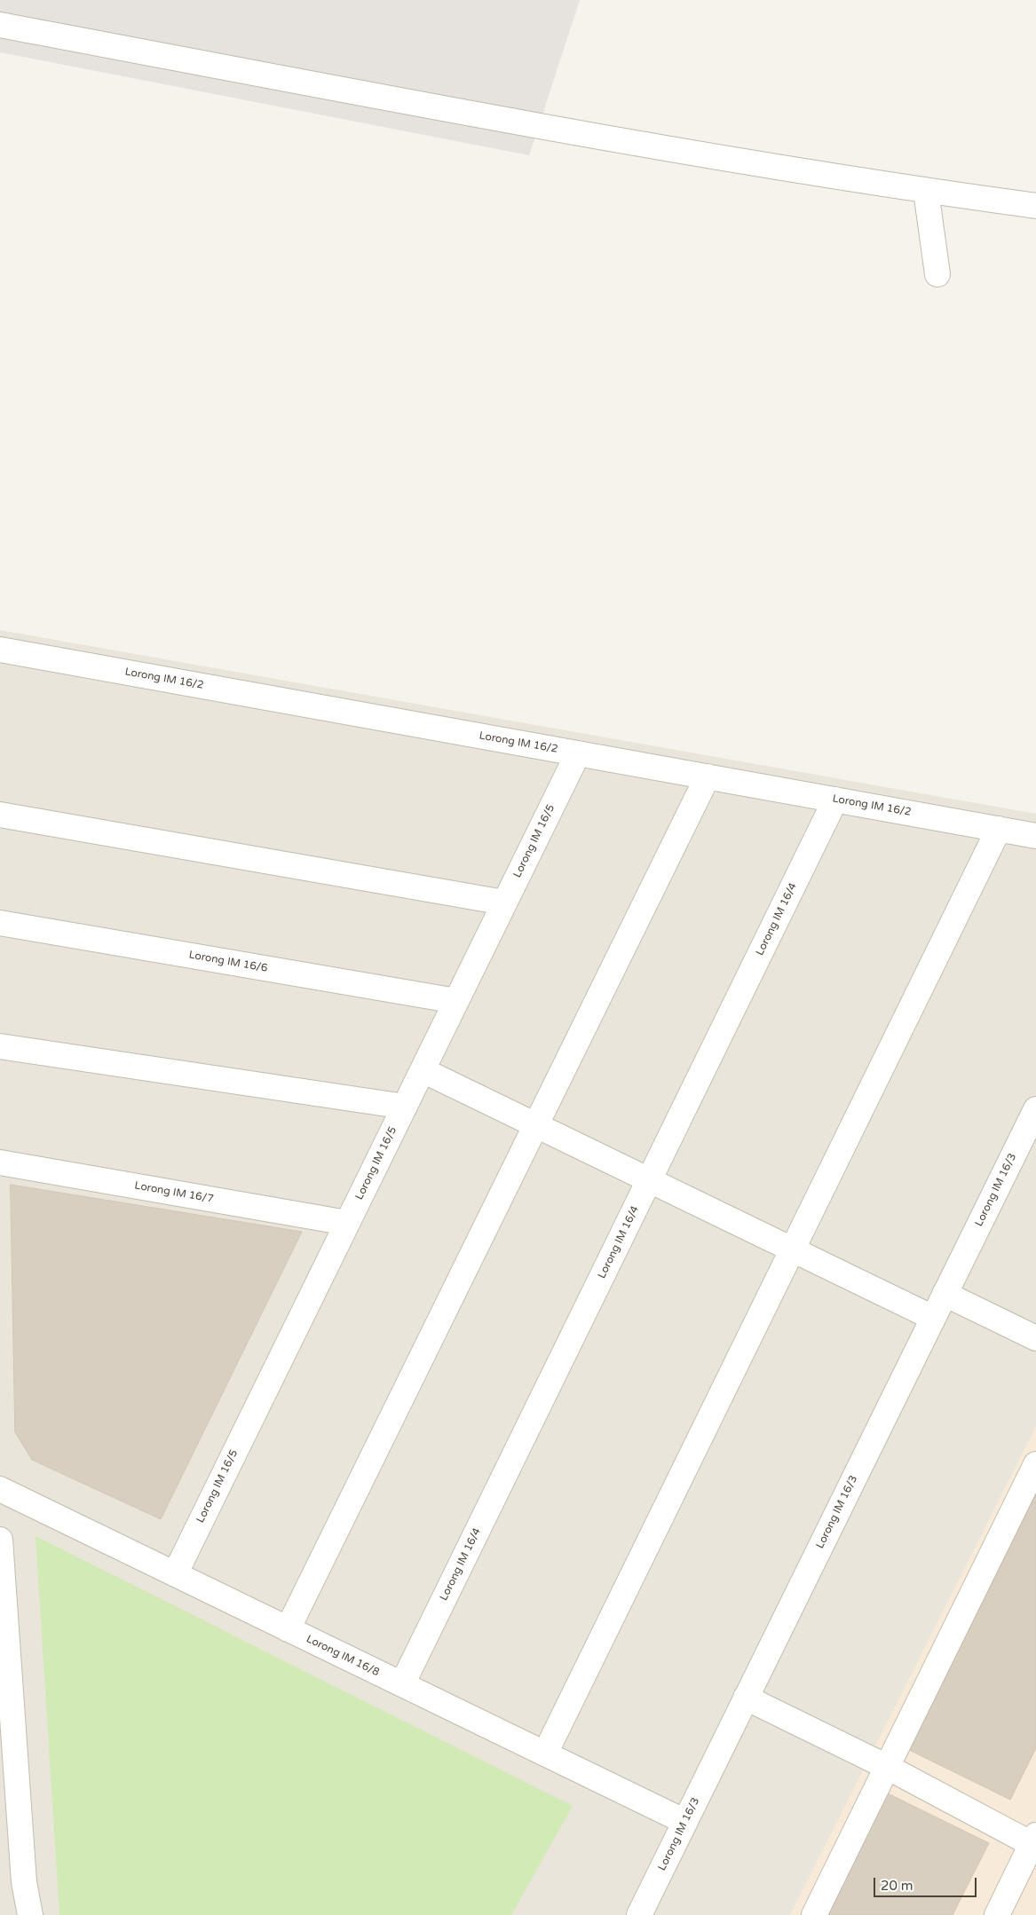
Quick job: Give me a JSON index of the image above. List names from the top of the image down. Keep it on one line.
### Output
{"streets":{"street":["Lorong IM 16/2","Lorong IM 16/5","Lorong IM 16/4","Lorong IM 16/6","Lorong IM 16/3","Lorong IM 16/7","Lorong IM 16/8"]},"crossings":[["Lorong IM 16/2","Lorong IM 16/5"],["Lorong IM 16/2","Lorong IM 16/4"],["Lorong IM 16/5","Lorong IM 16/6"],["Lorong IM 16/5","Lorong IM 16/7"],["Lorong IM 16/5","Lorong IM 16/8"],["Lorong IM 16/4","Lorong IM 16/8"],["Lorong IM 16/3","Lorong IM 16/8"]],"scale_bar":"20 m"}
